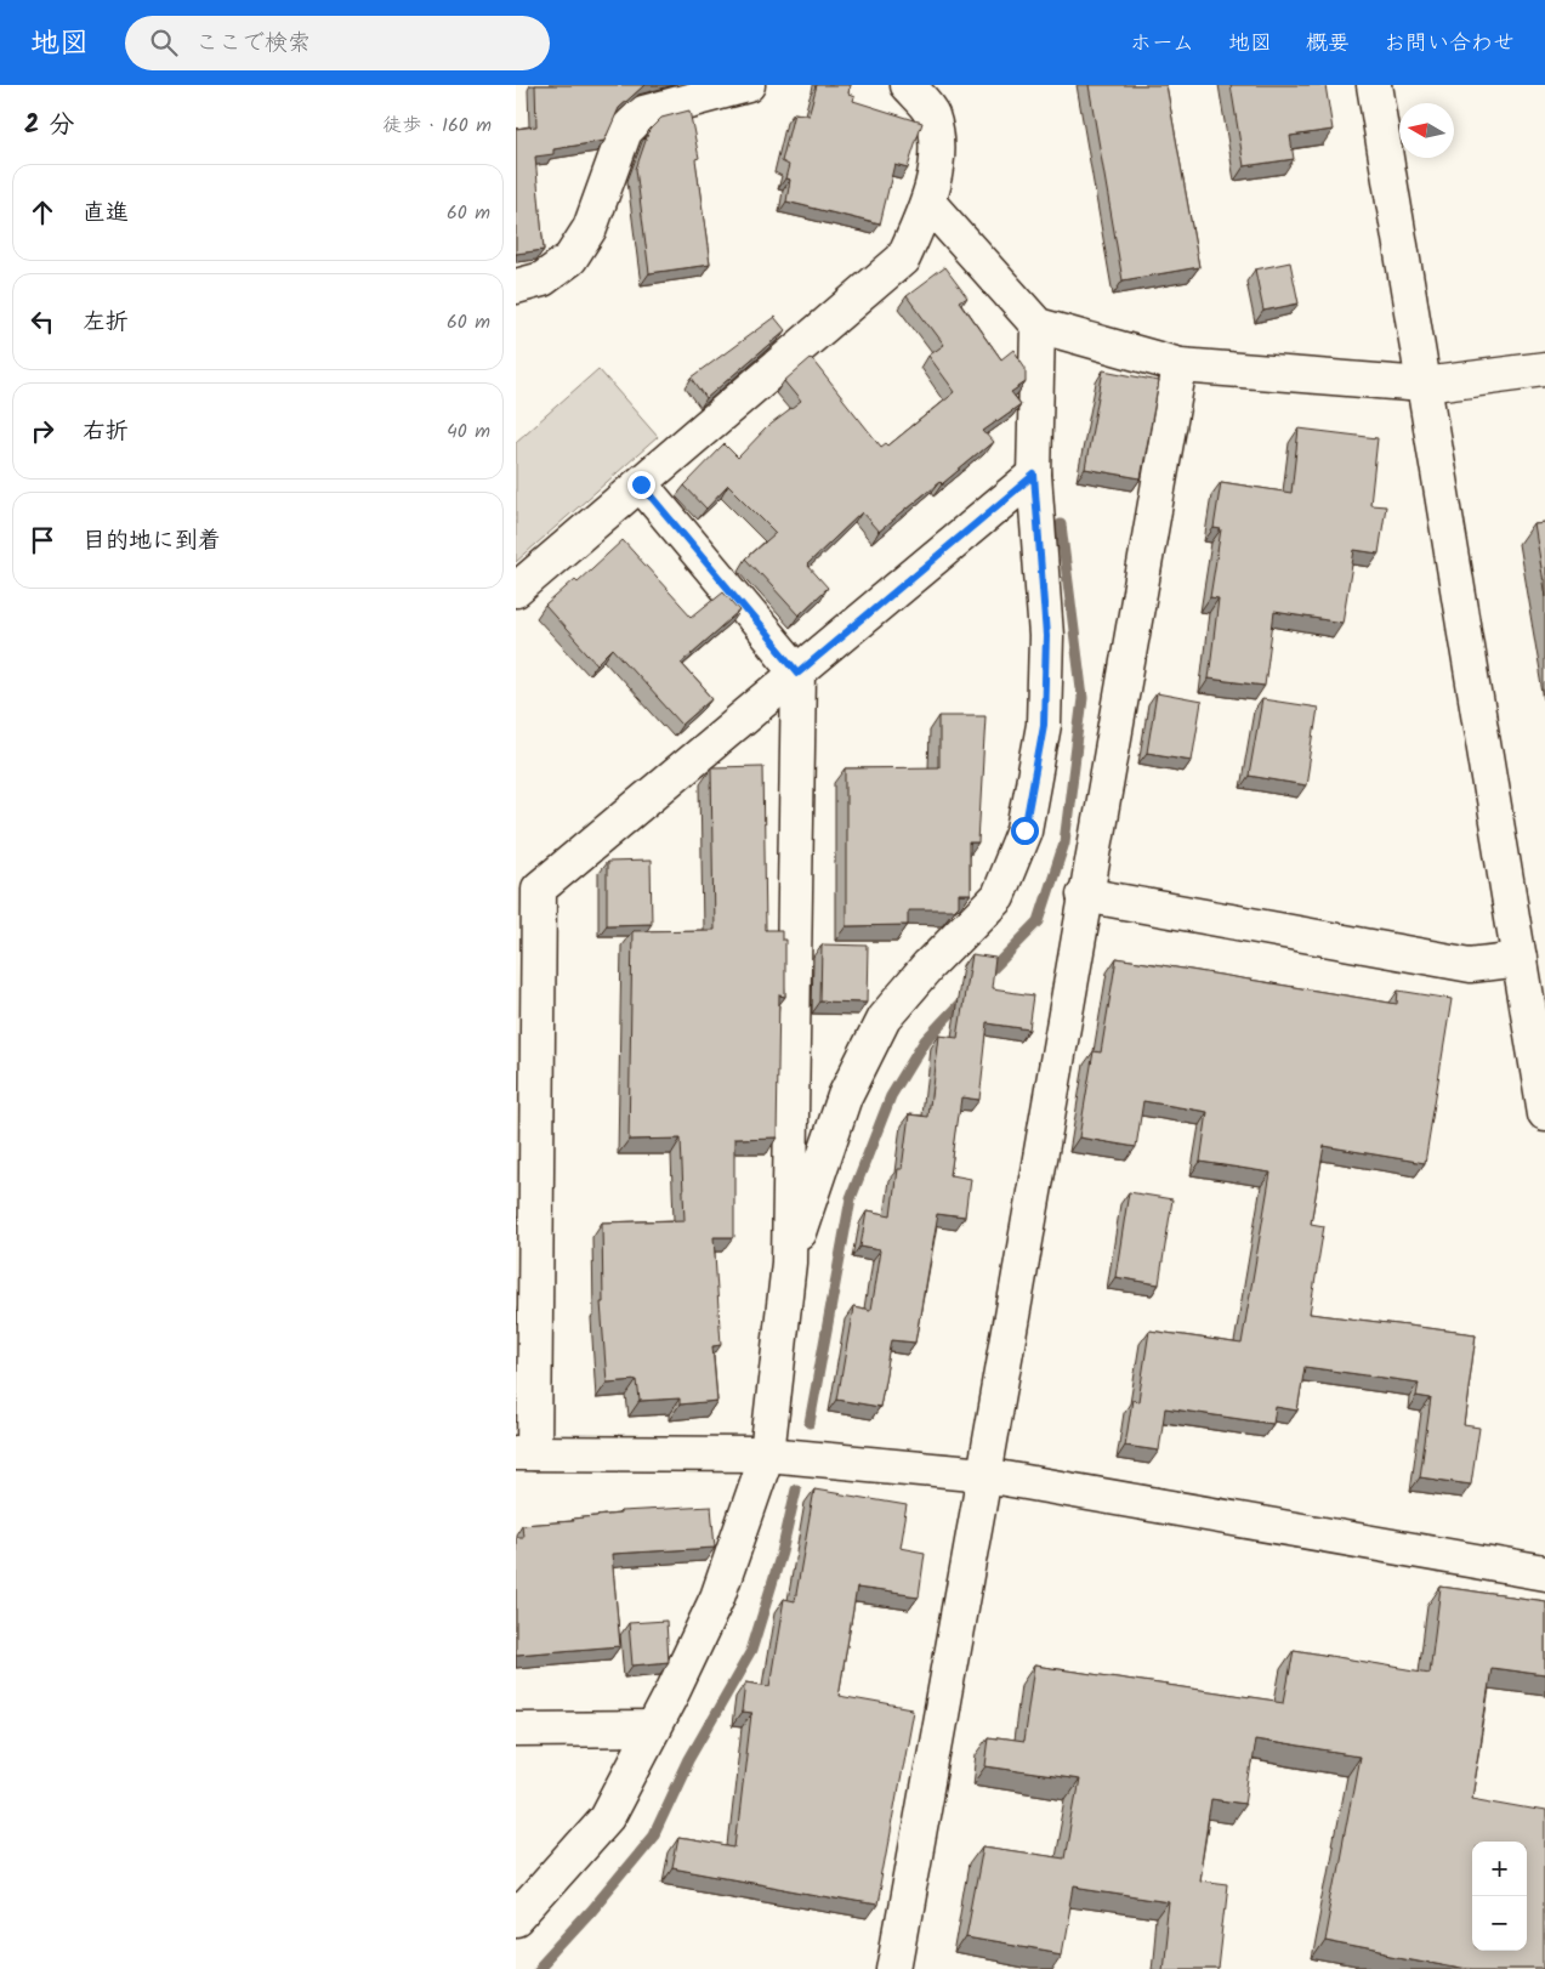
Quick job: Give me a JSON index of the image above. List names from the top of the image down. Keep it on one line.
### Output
{"north":"left","page":{"header":"地図","search":"ここで検索","nav":["ホーム","地図","概要","お問い合わせ"],"heading":["2 分","徒歩 · 160 m"],"list":[["直進","60 m"],["左折","60 m"],["右折","40 m"],"目的地に到着"],"map_buttons":["+","−"]}}
